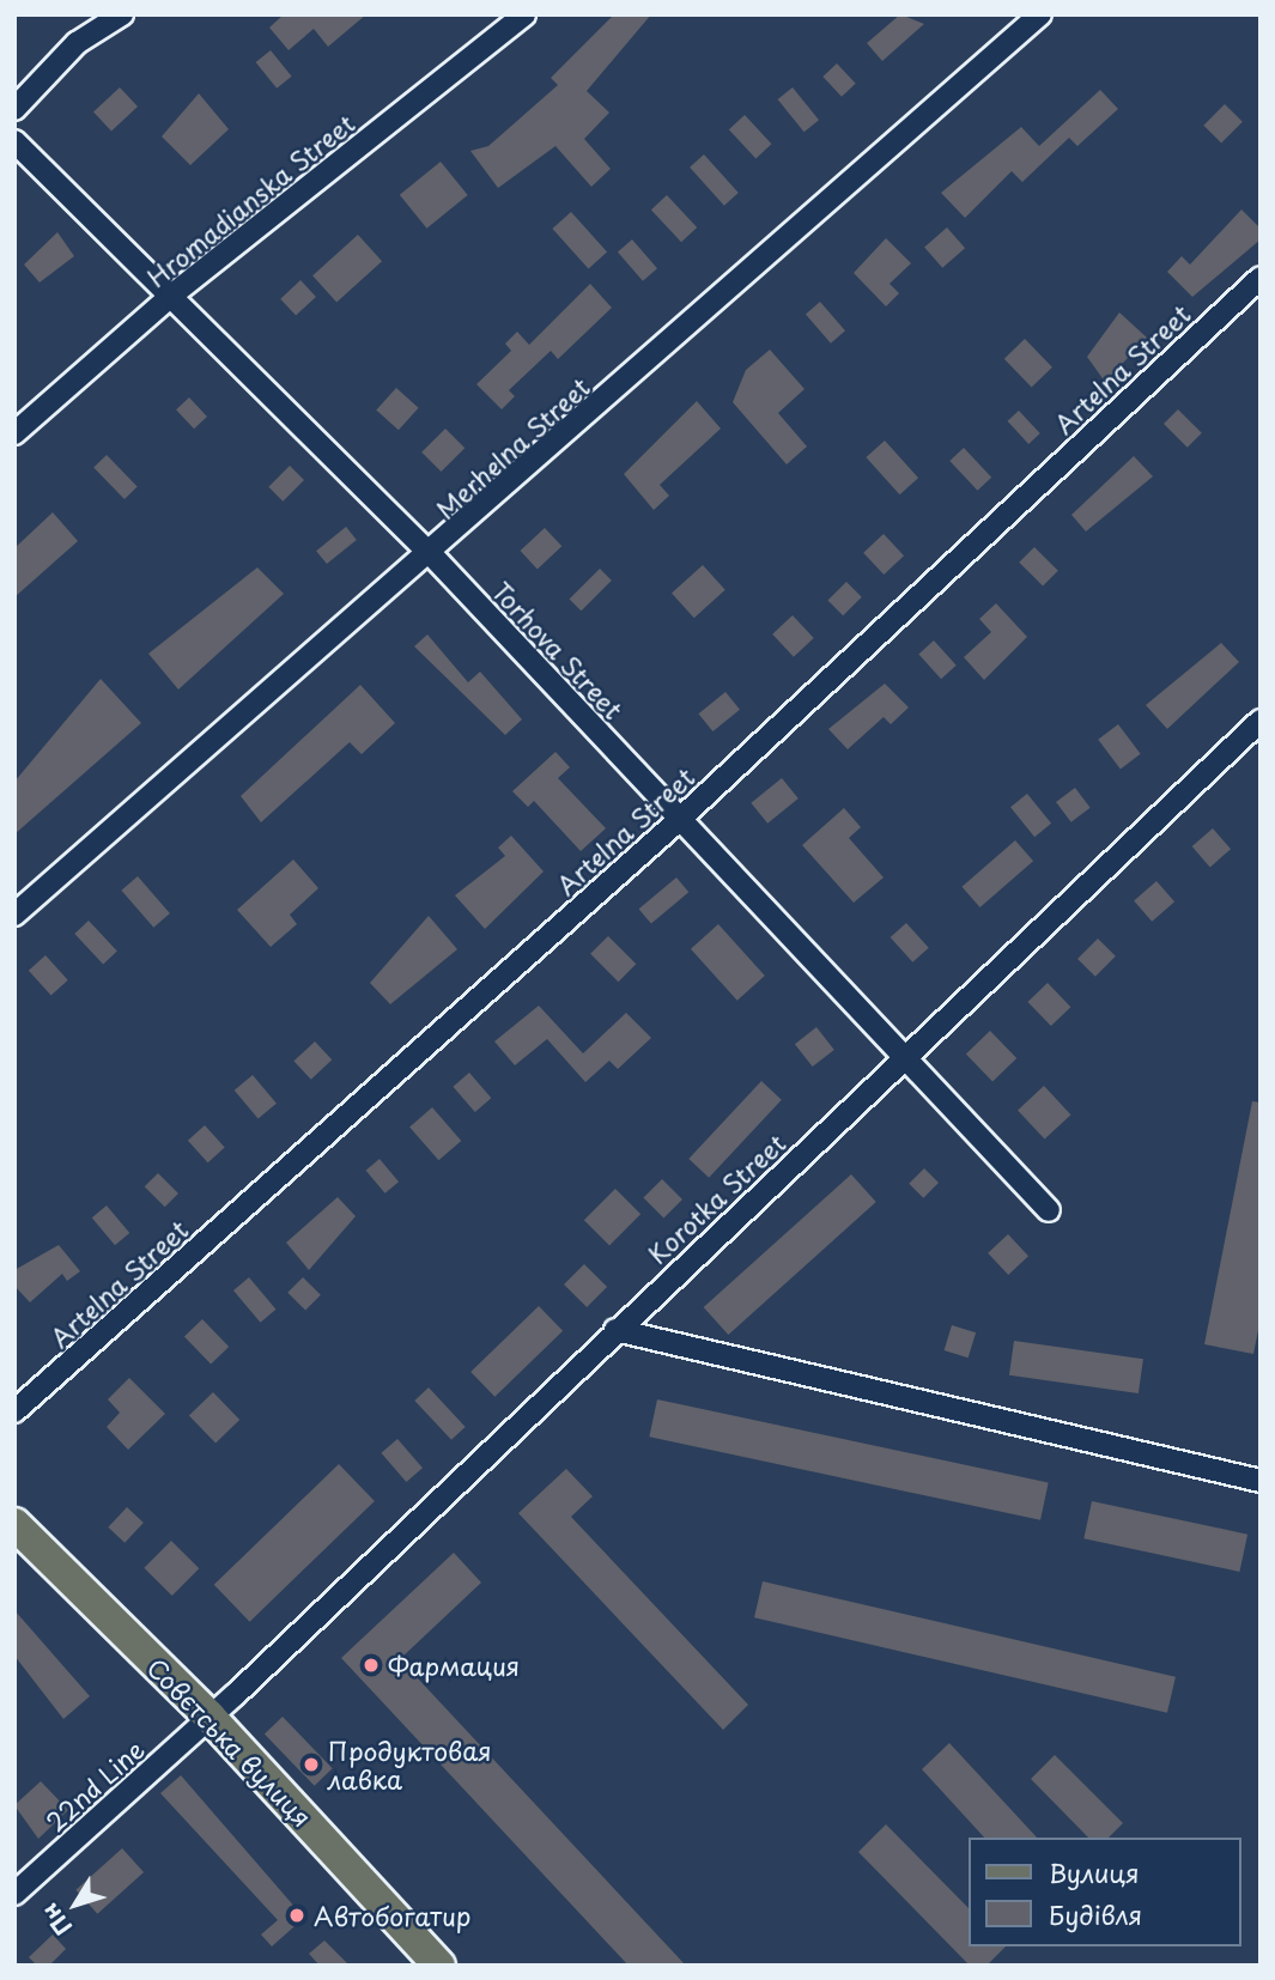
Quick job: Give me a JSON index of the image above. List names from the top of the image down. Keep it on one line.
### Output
{"streets":{"main road":["Совєтська вулиця"],"street":["Hromadianska Street","Artelna Street","Merhelna Street","Torhova Street","Korotka Street","22nd Line"]},"crossings":[["Hromadianska Street","Torhova Street"],["Artelna Street","Torhova Street"],["Merhelna Street","Torhova Street"],["Torhova Street","Korotka Street"],["Korotka Street","Совєтська вулиця"],["Korotka Street","22nd Line"],["Совєтська вулиця","22nd Line"]],"places":["Фармация","Продуктовая лавка","Автобогатир"],"legend":["Вулиця","Будівля"],"north":"bottom left"}
